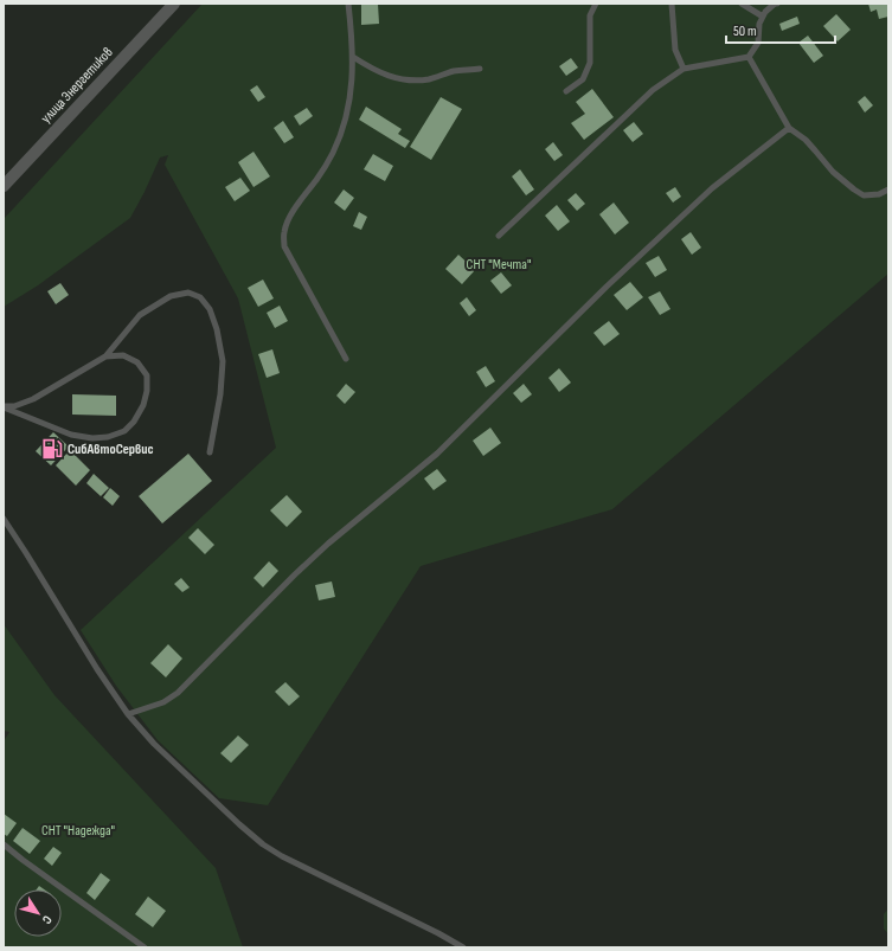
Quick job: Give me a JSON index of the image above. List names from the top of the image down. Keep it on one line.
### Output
{"streets":{"street":["улица Энергетиков"]},"parks":["СНТ \"Мечта\"","СНТ \"Надежда\""],"places":{"fuel station":["СибАвтоСервис"]},"scale_bar":"50 m","north":"bottom right"}
